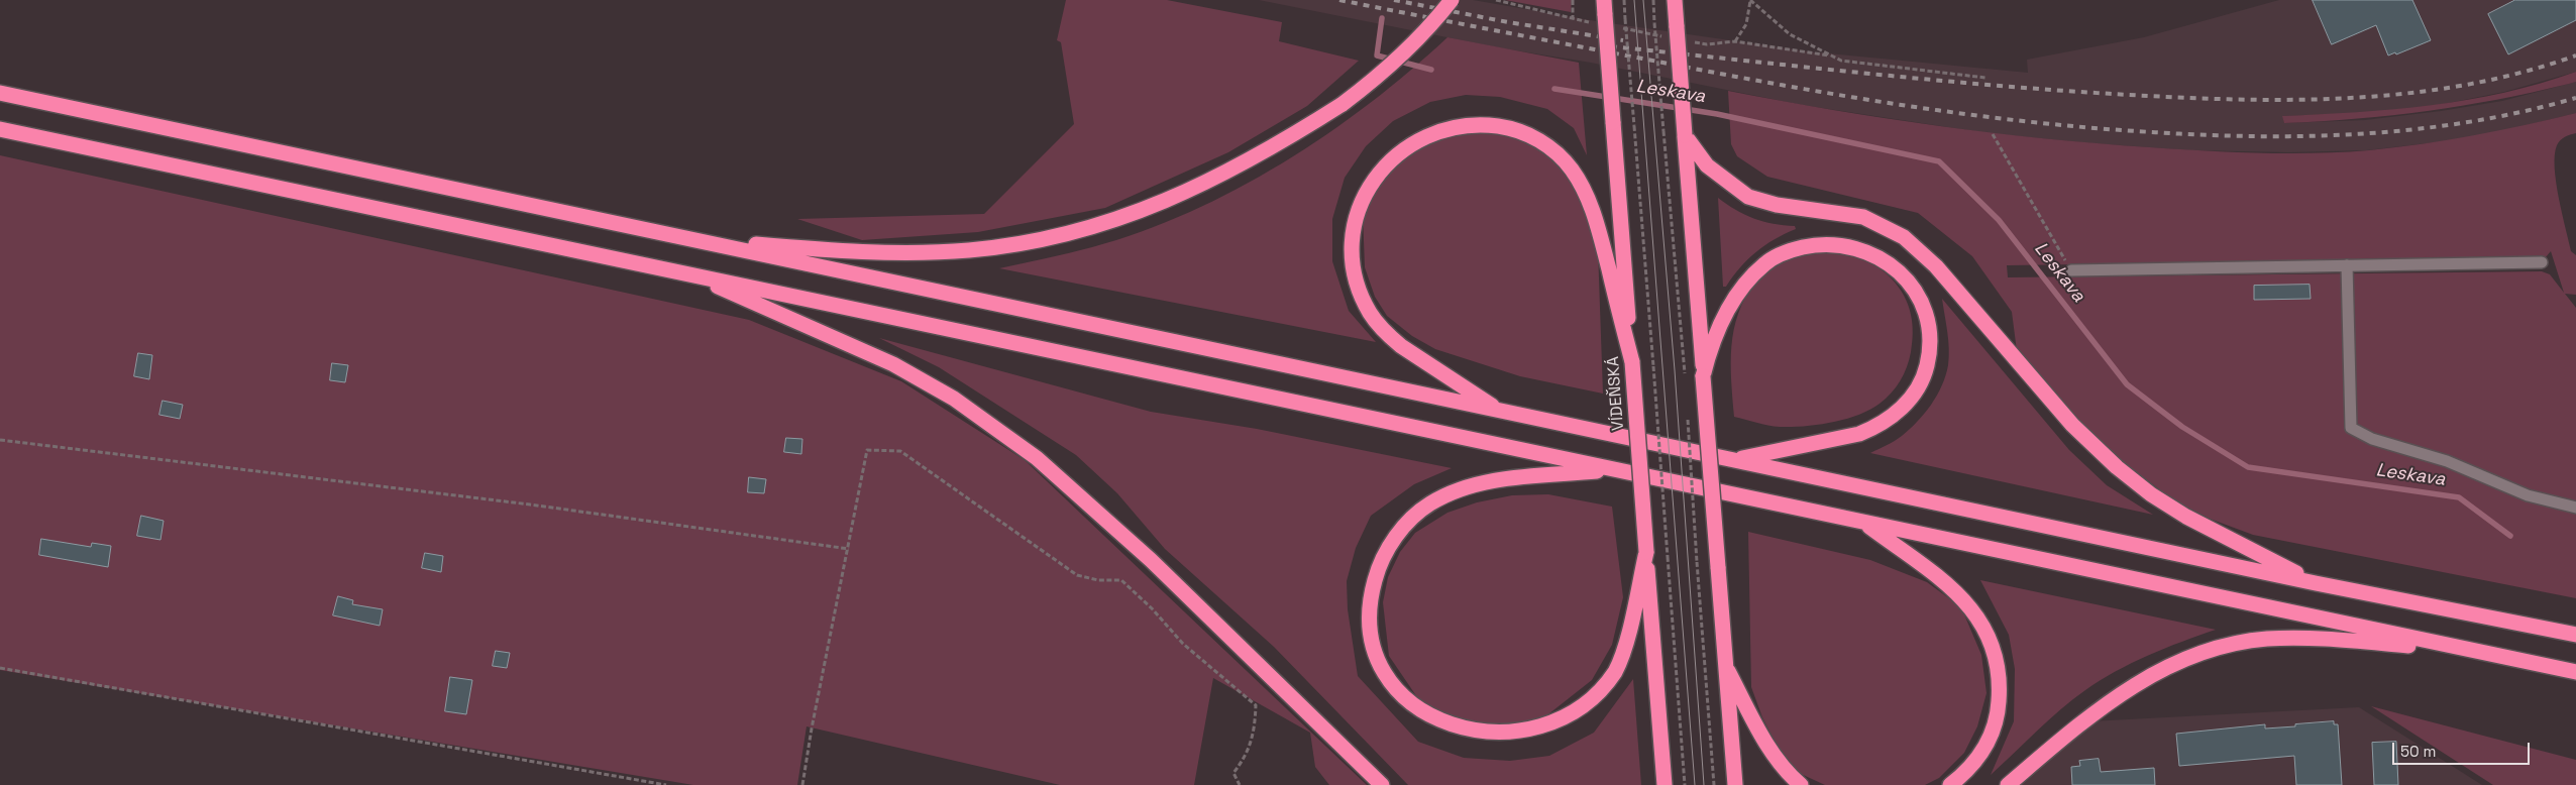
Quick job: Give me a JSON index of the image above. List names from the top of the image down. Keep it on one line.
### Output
{"streets":{"highway":["VÍDEŇSKÁ"]},"water":["Leskava"],"scale_bar":"50 m"}
